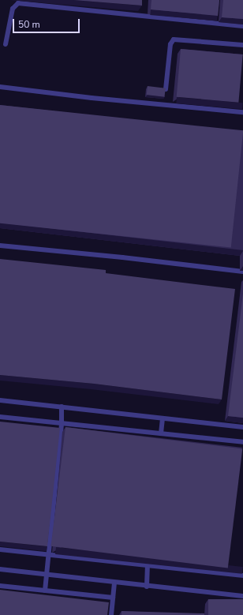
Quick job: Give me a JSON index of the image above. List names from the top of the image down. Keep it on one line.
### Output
{"scale_bar":"50 m"}
